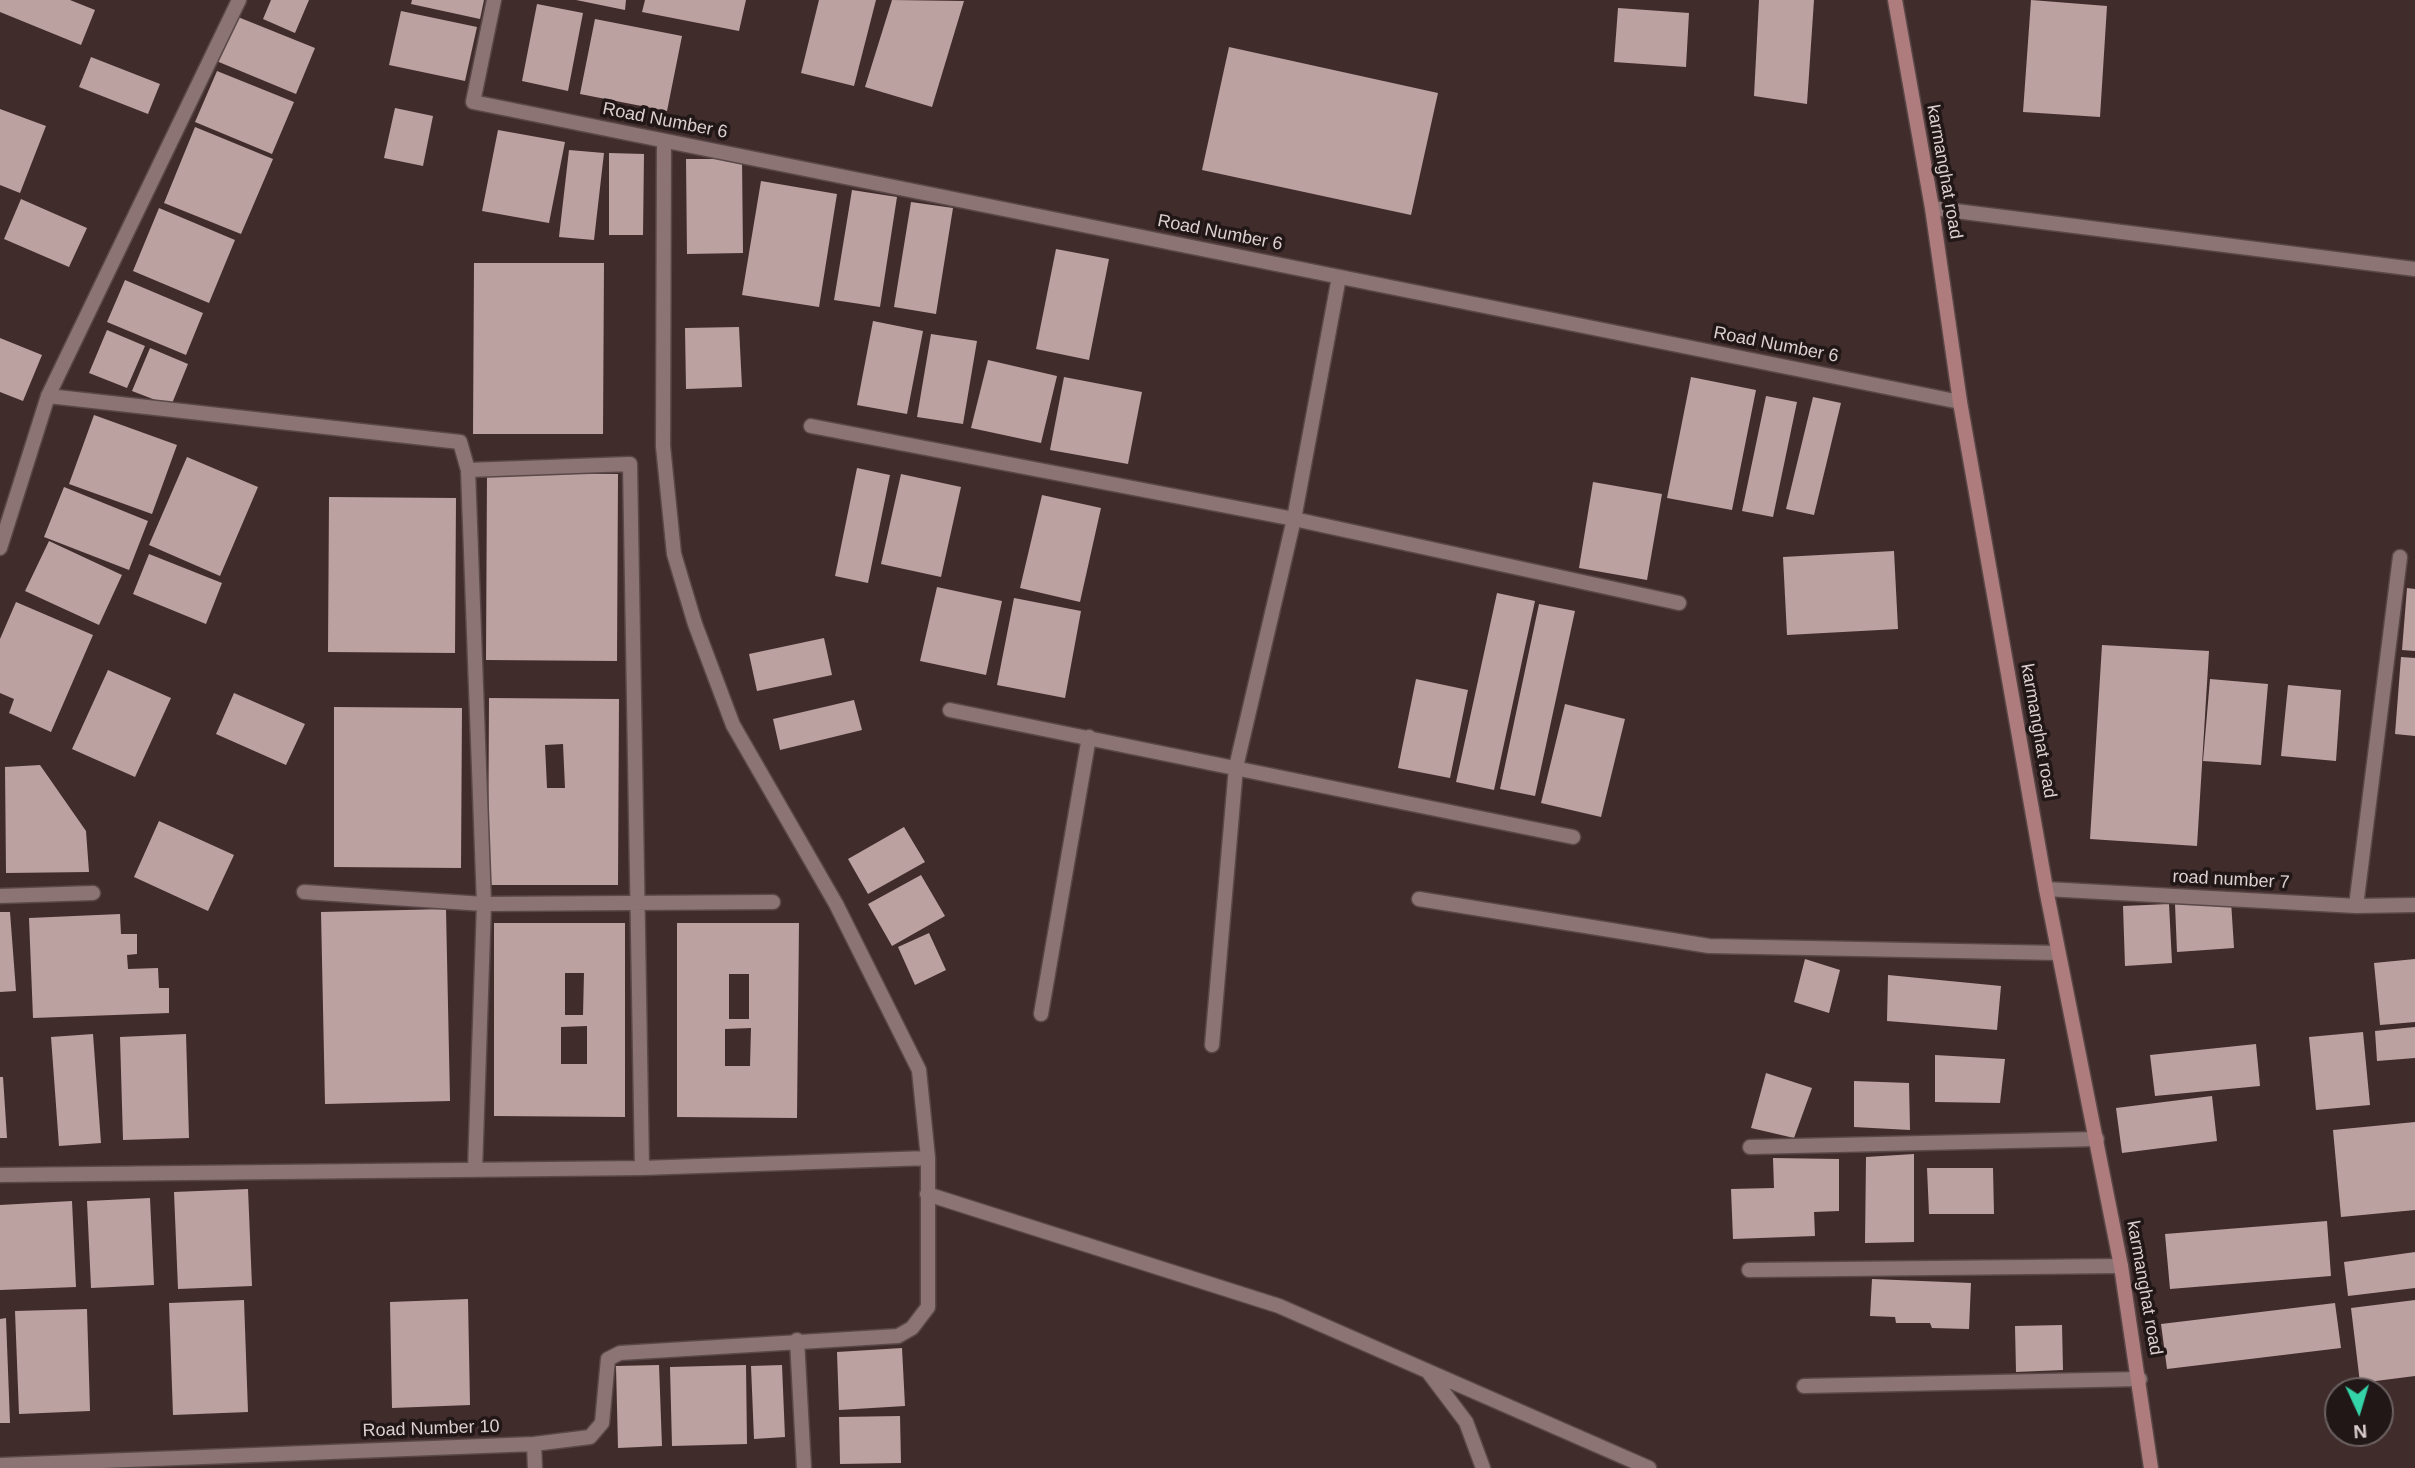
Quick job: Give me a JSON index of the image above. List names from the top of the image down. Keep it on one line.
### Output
{"streets":{"main road":["karmanghat road"],"street":["Road Number 6","road number 7","Road Number 10"]},"crossings":[["Road Number 6","karmanghat road"],["Road Number 6","Road Number 10"],["karmanghat road","road number 7"]],"north":"bottom"}
